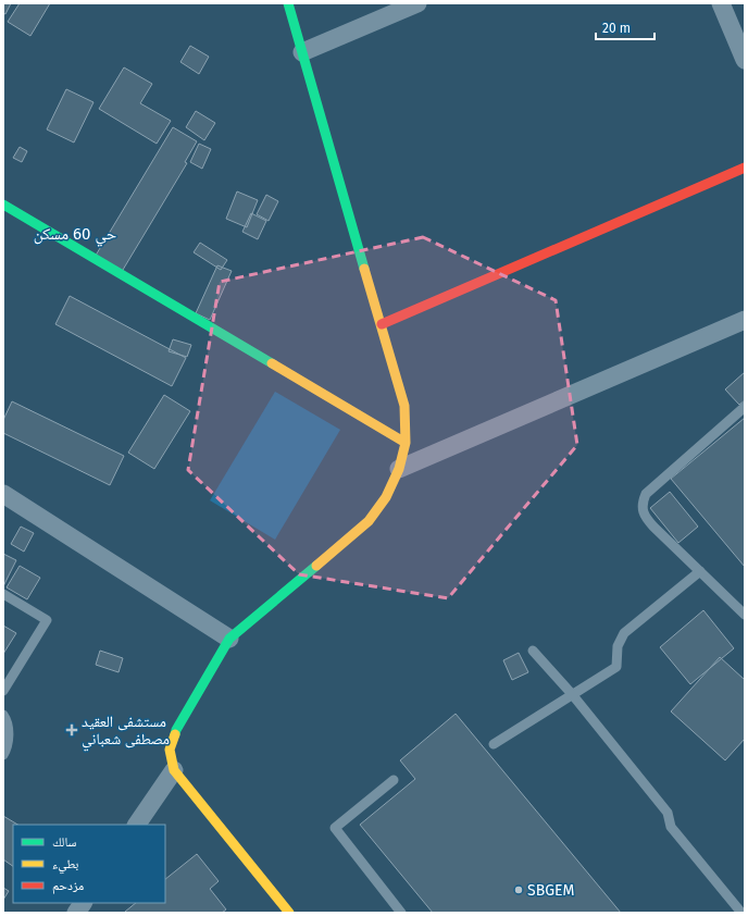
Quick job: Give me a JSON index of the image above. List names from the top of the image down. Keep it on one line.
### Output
{"districts":["حي 60 مسكن"],"places":{"health":["مستشفى العقيد مصطفى شعباني"],"other":["SBGEM"]},"legend":["سالك","بطيء","مزدحم"],"scale_bar":"20 m"}
